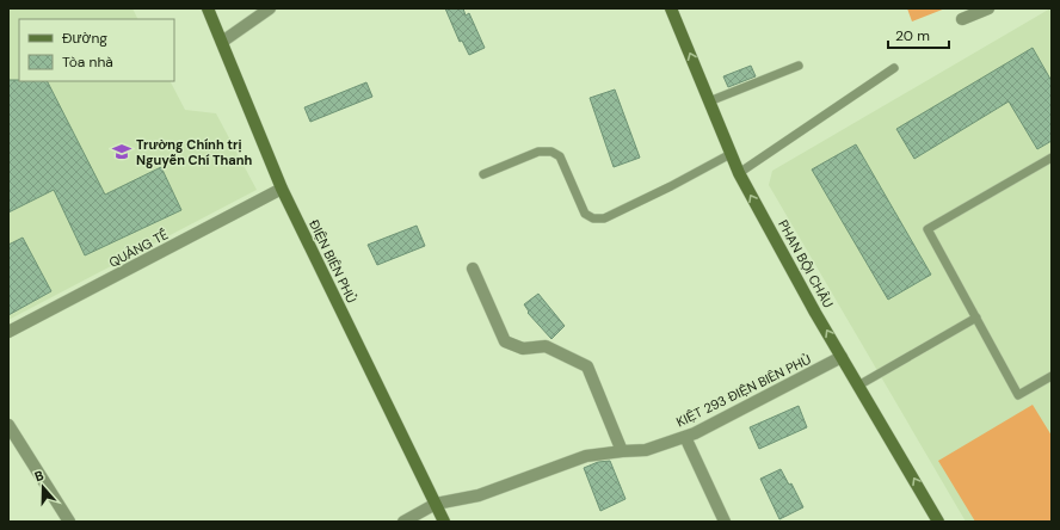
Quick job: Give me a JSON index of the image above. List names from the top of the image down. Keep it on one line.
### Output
{"streets":{"street":["QUẢNG TẾ","ĐIỆN BIÊN PHỦ","PHAN BỘI CHÂU","KIỆT 293 ĐIỆN BIÊN PHỦ"]},"crossings":[["QUẢNG TẾ","ĐIỆN BIÊN PHỦ"],["ĐIỆN BIÊN PHỦ","KIỆT 293 ĐIỆN BIÊN PHỦ"],["PHAN BỘI CHÂU","KIỆT 293 ĐIỆN BIÊN PHỦ"]],"one_way":["PHAN BỘI CHÂU"],"places":{"school or university":["Trường Chính trị Nguyễn Chí Thanh"]},"legend":["Đường","Tòa nhà"],"scale_bar":"20 m","north":"top"}
